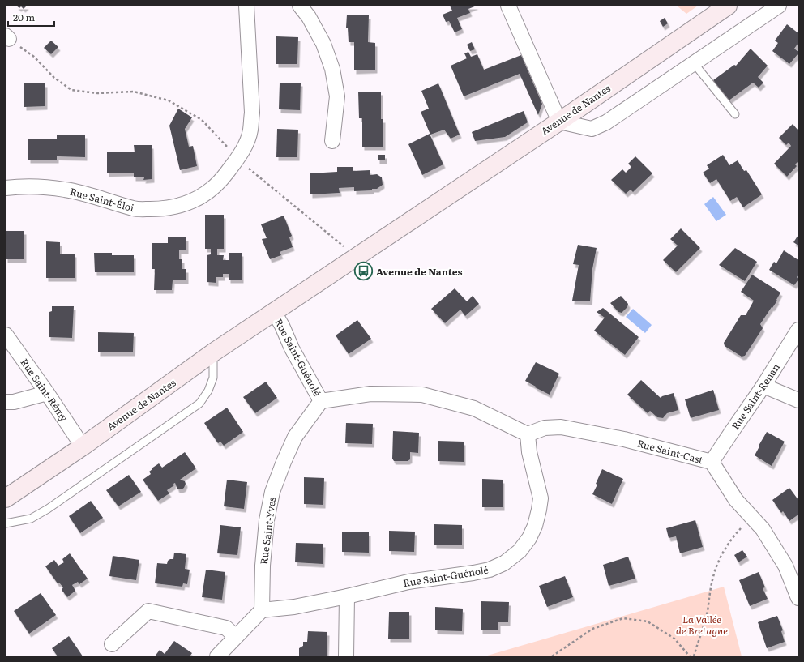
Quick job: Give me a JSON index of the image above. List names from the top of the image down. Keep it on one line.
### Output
{"streets":{"main road":["Avenue de Nantes"],"street":["Rue Saint-Éloi","Rue Saint-Guénolé","Rue Saint-Rémy","Rue Saint-Renan","Rue Saint-Cast","Rue Saint-Yves"]},"crossings":[["Avenue de Nantes","Rue Saint-Guénolé"],["Avenue de Nantes","Rue Saint-Rémy"],["Rue Saint-Guénolé","Rue Saint-Cast"],["Rue Saint-Guénolé","Rue Saint-Yves"],["Rue Saint-Renan","Rue Saint-Cast"]],"parks":["La Vallée de Bretagne"],"places":{"bus stop":["Avenue de Nantes"]},"scale_bar":"20 m"}
